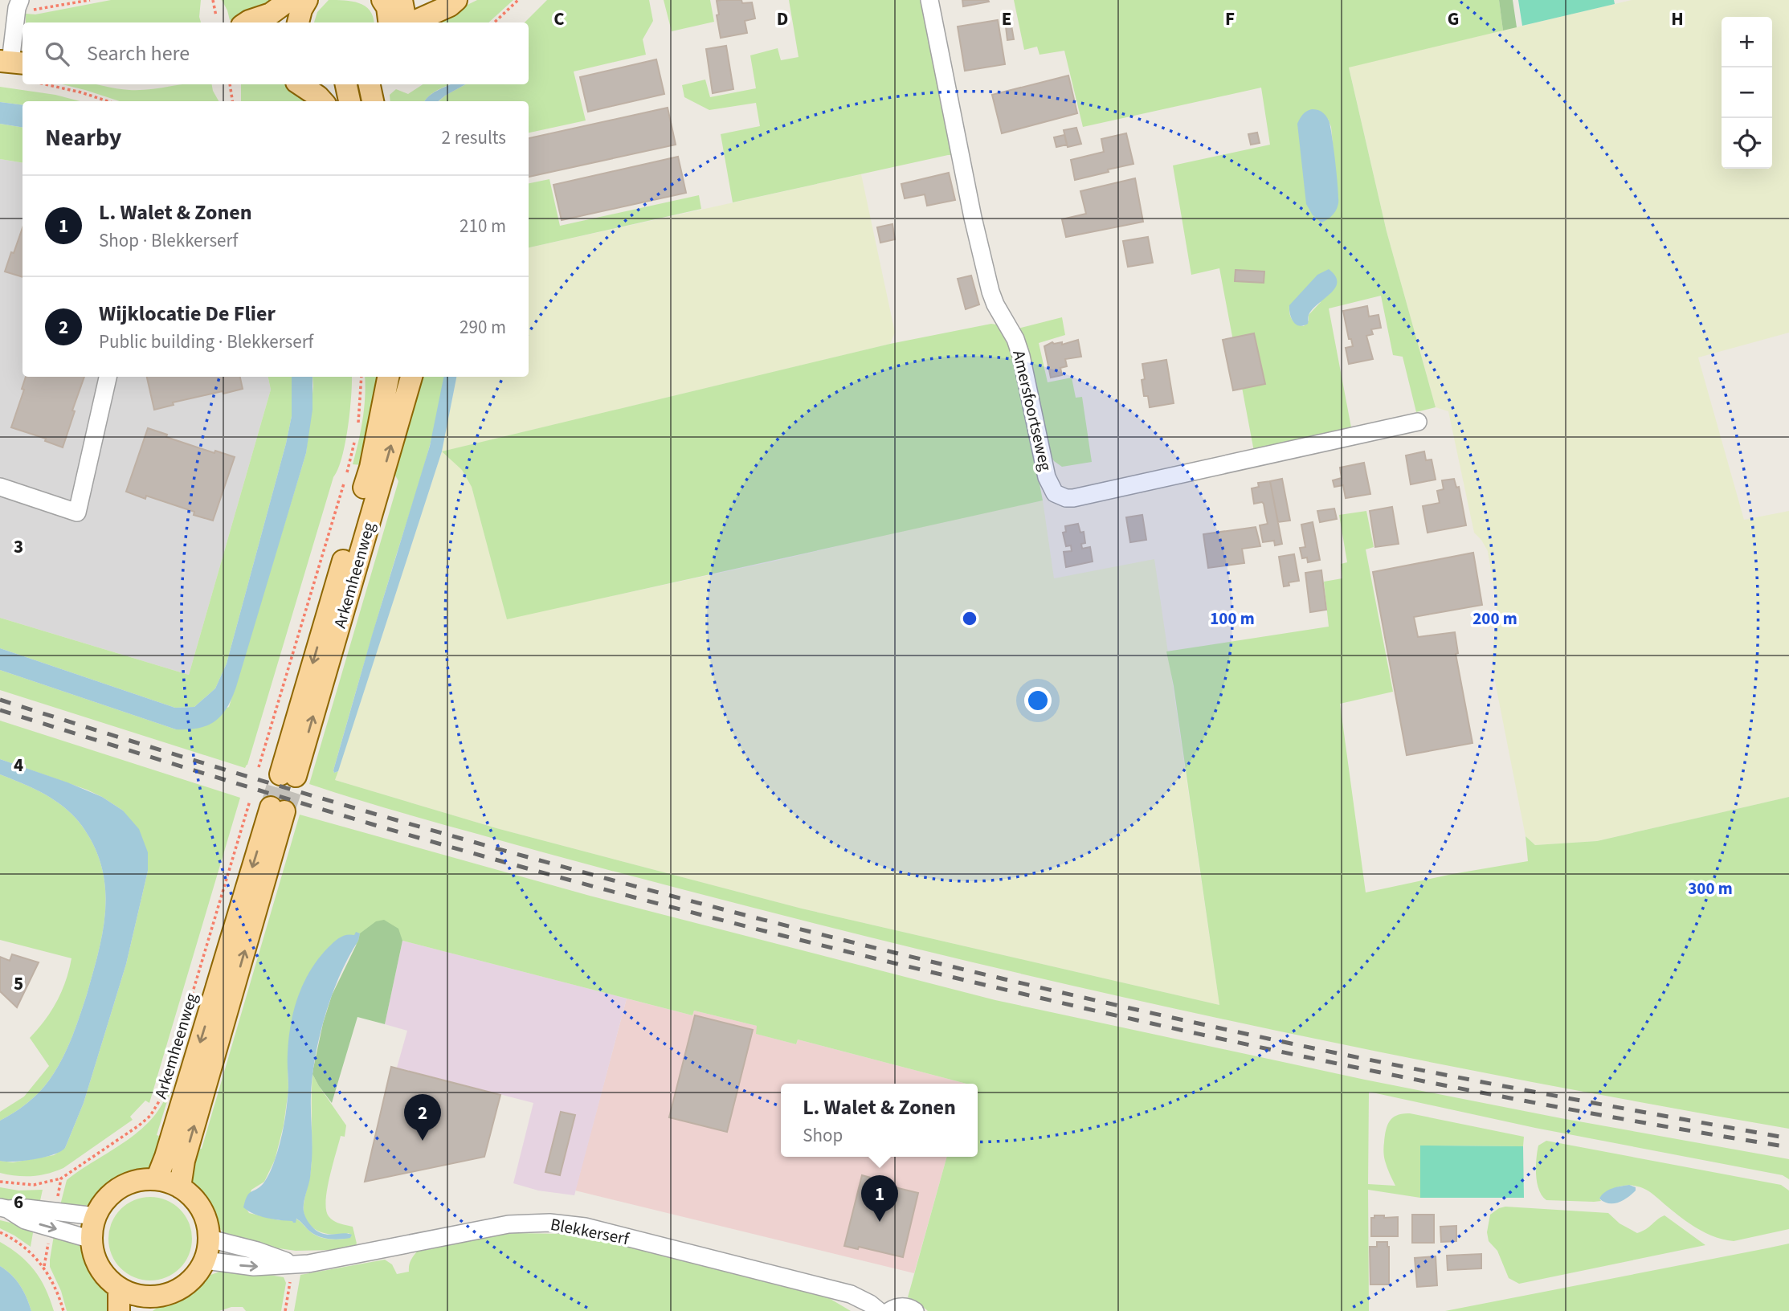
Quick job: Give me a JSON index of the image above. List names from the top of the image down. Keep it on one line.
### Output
{"streets":{"main road":["Arkemheenweg"],"street":["Amersfoortseweg","Blekkerserf"]},"crossings":[["Arkemheenweg","Blekkerserf"]],"page":{"map_buttons":["+","−"],"search":"Search here","heading":["Nearby","2 results"],"list":[{"mark":"1","name":"L. Walet & Zonen","note":"Shop · Blekkerserf","value":"210 m"},{"mark":"2","name":"Wijklocatie De Flier","note":"Public building · Blekkerserf","value":"290 m"}],"popup":["L. Walet & Zonen","Shop"],"pins":["2","1"]},"grid":{"columns":["C","D","E","F","G","H"],"rows":["3","4","5","6"]},"rings":["100 m","200 m","300 m"]}
